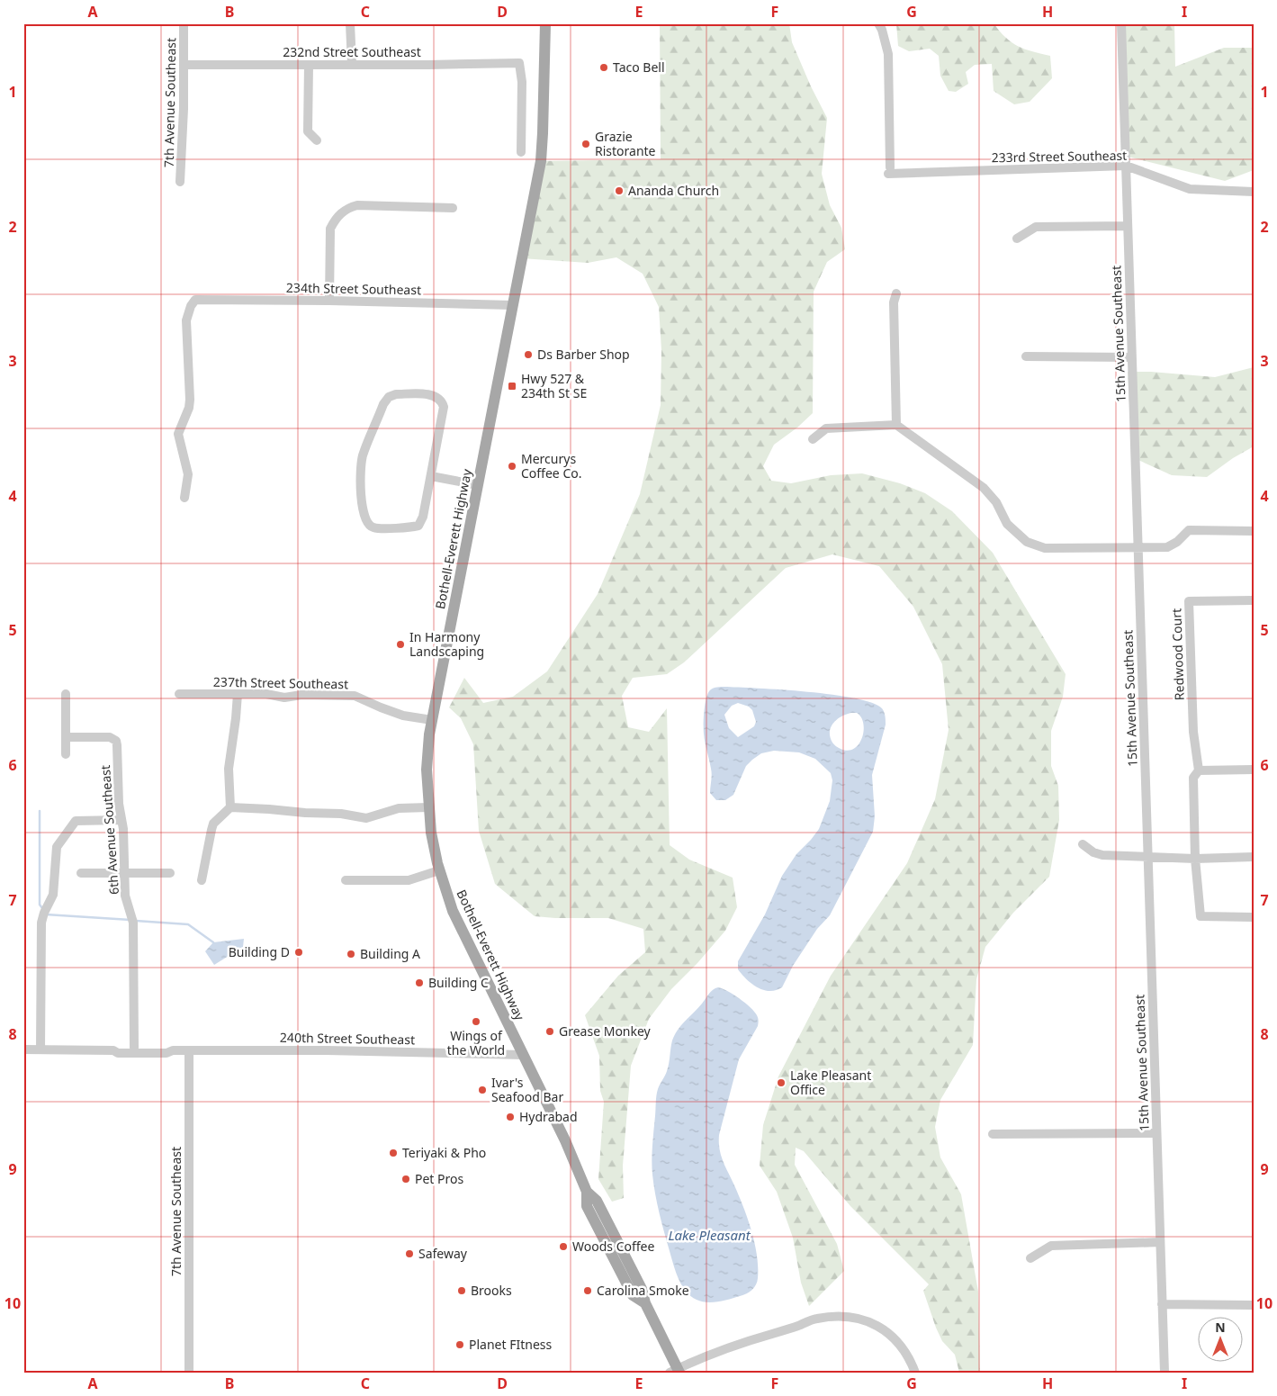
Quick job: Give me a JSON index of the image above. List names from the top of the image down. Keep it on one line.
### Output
{"streets":{"main road":["Bothell-Everett Highway"],"street":["232nd Street Southeast","7th Avenue Southeast","233rd Street Southeast","234th Street Southeast","15th Avenue Southeast","Redwood Court","237th Street Southeast","6th Avenue Southeast","240th Street Southeast"]},"crossings":[["232nd Street Southeast","7th Avenue Southeast"],["7th Avenue Southeast","240th Street Southeast"],["233rd Street Southeast","15th Avenue Southeast"],["234th Street Southeast","Bothell-Everett Highway"],["Bothell-Everett Highway","237th Street Southeast"],["Bothell-Everett Highway","240th Street Southeast"],["6th Avenue Southeast","240th Street Southeast"]],"water":["Lake Pleasant"],"places":{"other":["Taco Bell","Grazie Ristorante","Ananda Church","Ds Barber Shop","Mercurys Coffee Co.","In Harmony Landscaping","Building D","Building A","Building C","Wings of the World","Grease Monkey","Lake Pleasant Office","Ivar's Seafood Bar","Hydrabad","Teriyaki & Pho","Pet Pros","Woods Coffee","Safeway","Brooks","Carolina Smoke","Planet FItness"],"transit":["Hwy 527 & 234th St SE"]},"north":"top","grid":{"columns":["A","B","C","D","E","F","G","H","I"],"rows":["1","2","3","4","5","6","7","8","9","10"]}}
